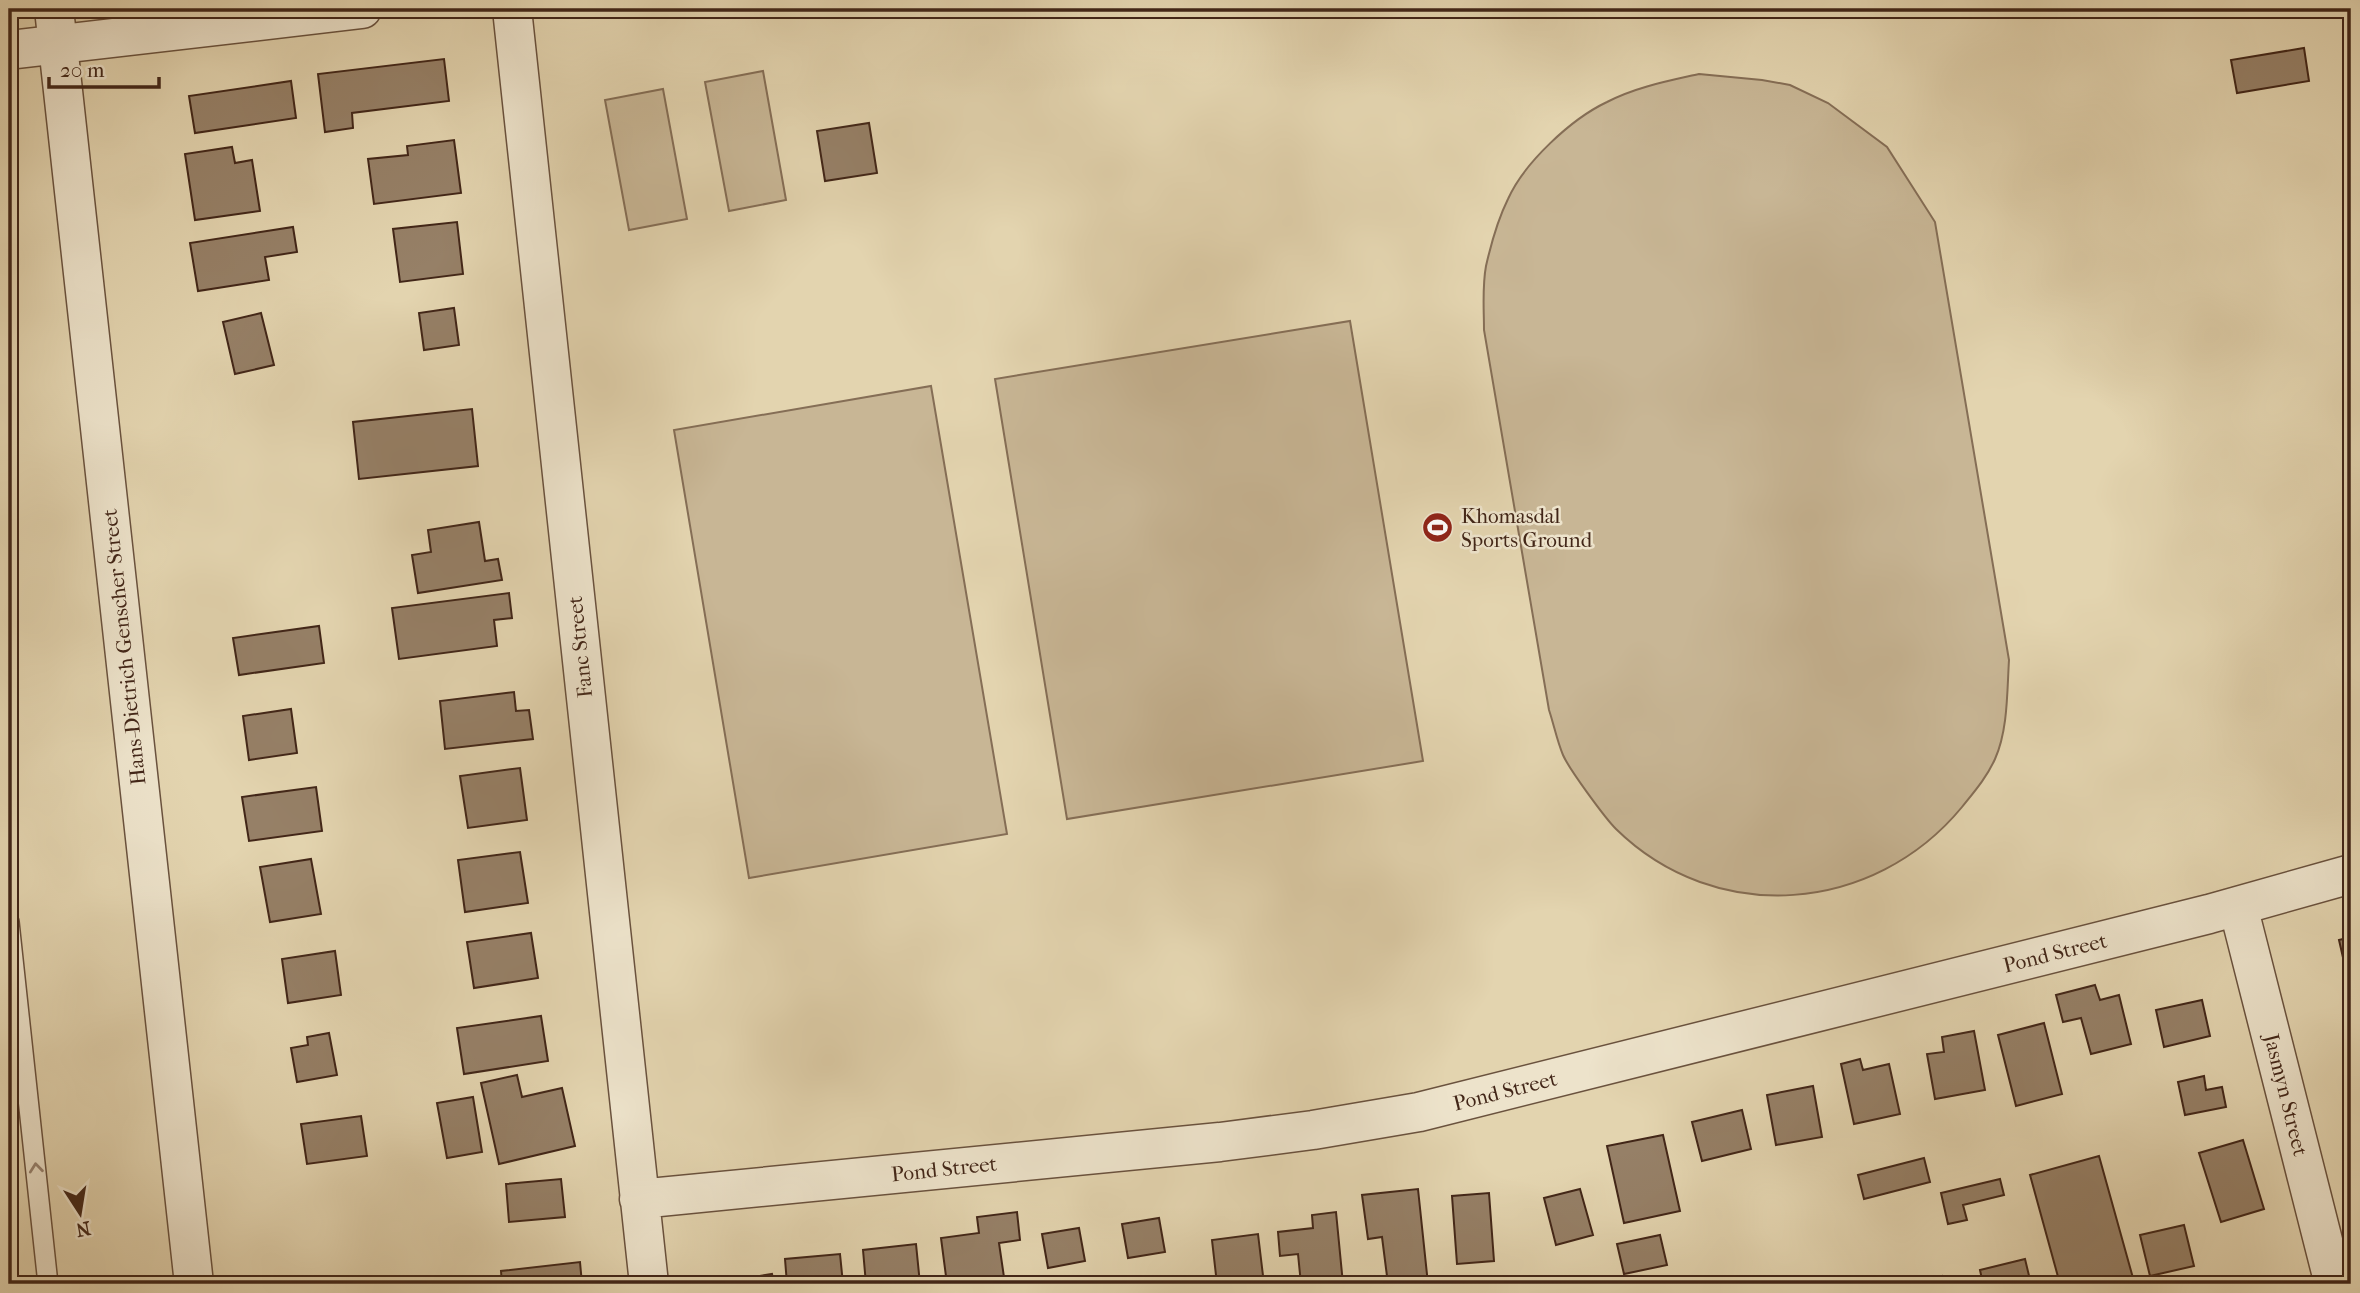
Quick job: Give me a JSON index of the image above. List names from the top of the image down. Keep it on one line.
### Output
{"streets":{"street":["Hans-Dietrich Genscher Street","Fanc Street","Pond Street","Jasmyn Street"]},"crossings":[["Fanc Street","Pond Street"],["Pond Street","Jasmyn Street"]],"places":{"sports":["Khomasdal Sports Ground"]},"scale_bar":"20 m","north":"bottom"}
